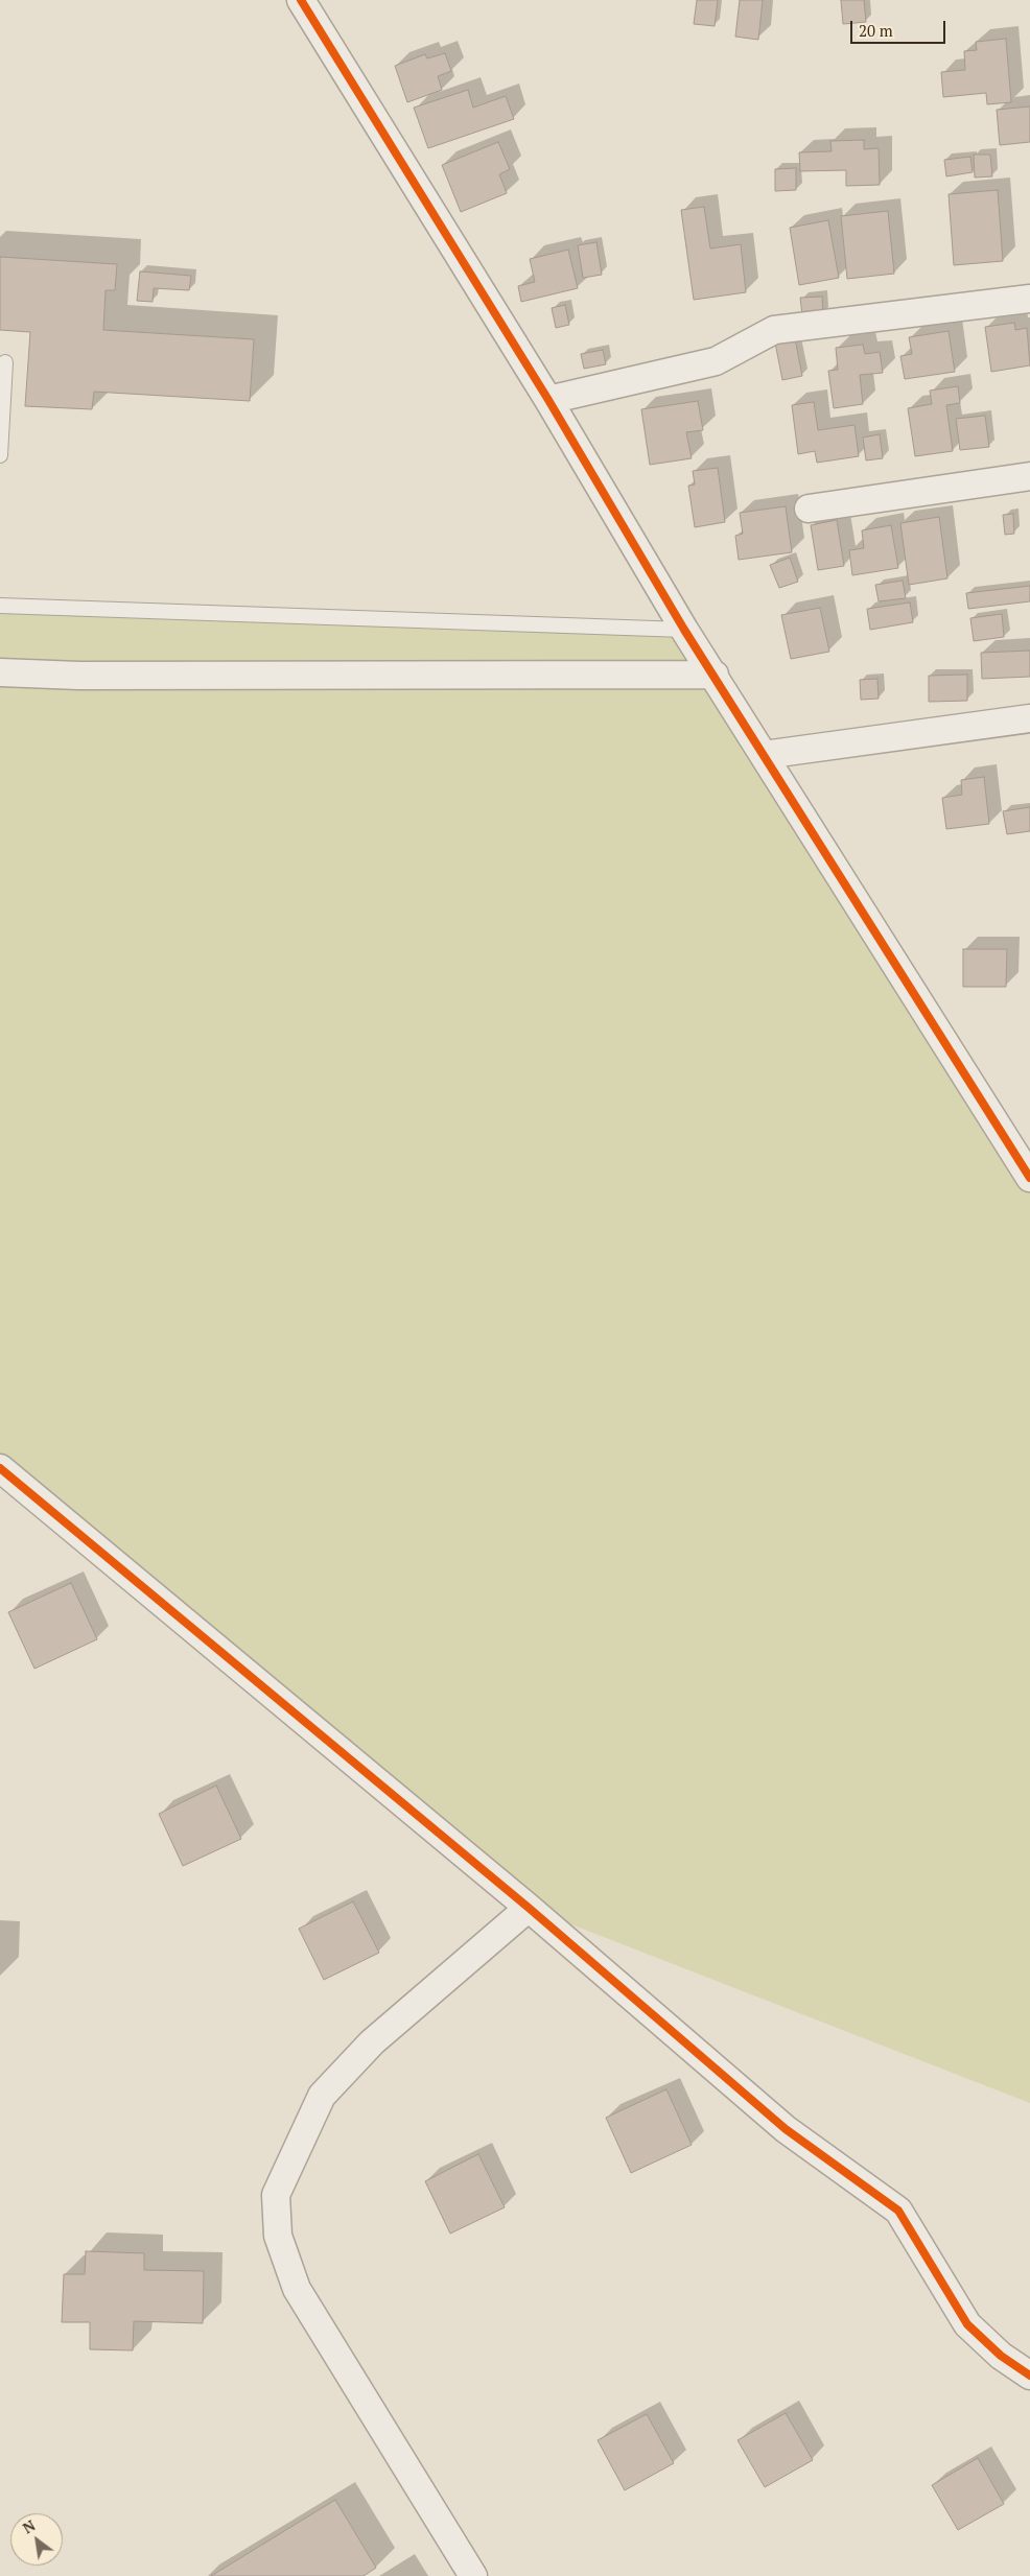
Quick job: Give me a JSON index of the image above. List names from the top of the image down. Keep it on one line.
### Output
{"scale_bar":"20 m","north":"top left"}
